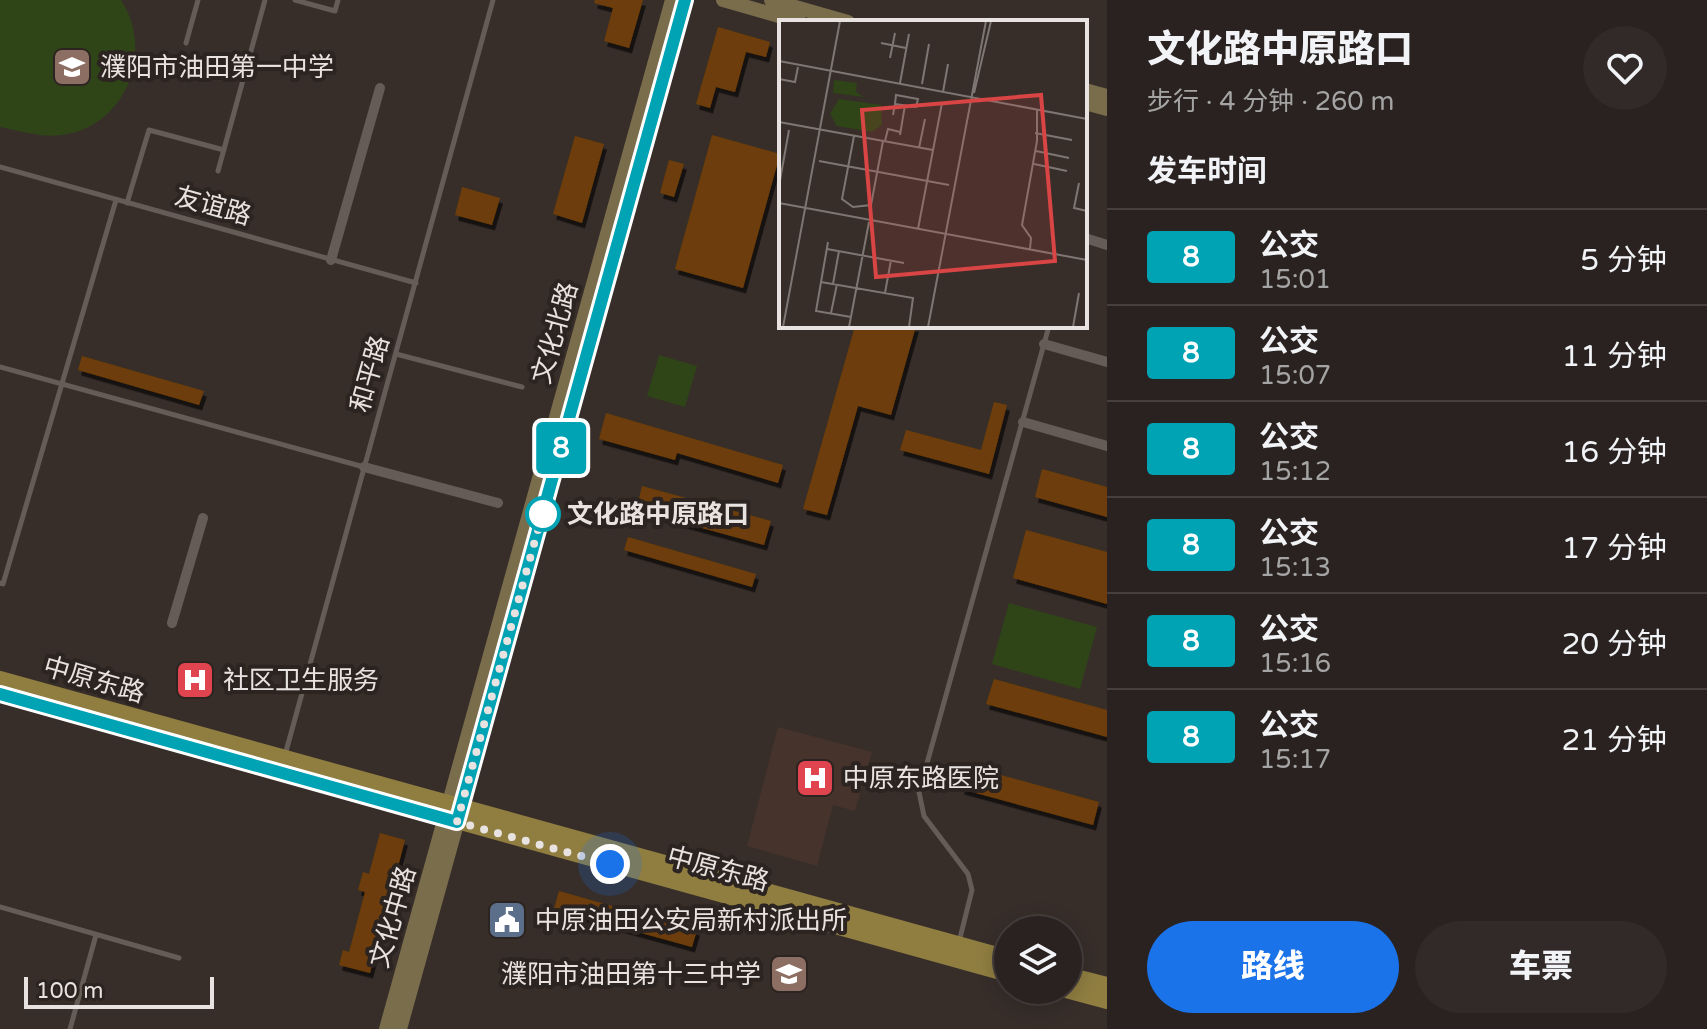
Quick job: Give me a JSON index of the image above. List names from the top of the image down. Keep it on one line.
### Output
{"streets":{"main road":["中原东路"],"street":["文化北路","文化中路"],"lane":["友谊路","和平路"]},"crossings":[["友谊路","和平路"],["文化北路","中原东路"],["文化北路","文化中路"],["和平路","中原东路"],["中原东路","文化中路"]],"places":{"school or university":["濮阳市油田第一中学","濮阳市油田第十三中学"],"other":["文化路中原路口"],"hospital":["社区卫生服务","中原东路医院"],"public building":["中原油田公安局新村派出所"]},"lines":["bus line 8"],"scale_bar":"100 m","page":{"on_map":"8","heading":[["文化路中原路口","步行 · 4 分钟 · 260 m"],"发车时间"],"list":[{"mark":"8","name":"公交","note":"15:01","value":"5 分钟"},{"mark":"8","name":"公交","note":"15:07","value":"11 分钟"},{"mark":"8","name":"公交","note":"15:12","value":"16 分钟"},{"mark":"8","name":"公交","note":"15:13","value":"17 分钟"},{"mark":"8","name":"公交","note":"15:16","value":"20 分钟"},{"mark":"8","name":"公交","note":"15:17","value":"21 分钟"}],"buttons":["路线","车票"],"scale":"100 m"}}
